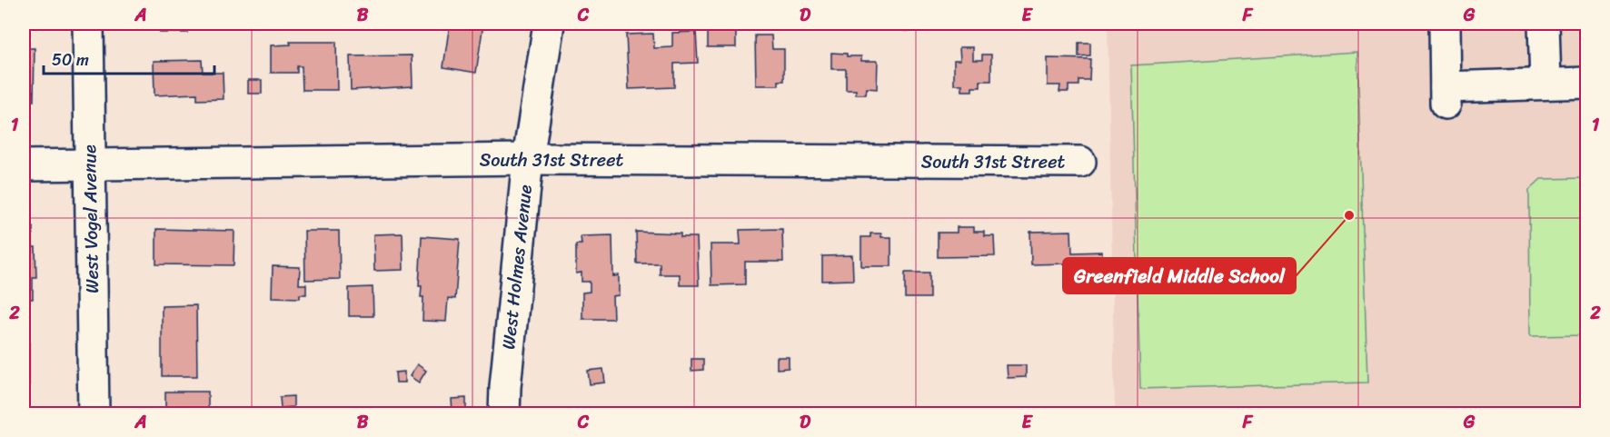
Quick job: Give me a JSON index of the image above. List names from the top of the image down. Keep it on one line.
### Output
{"streets":{"street":["South 31st Street","West Vogel Avenue","West Holmes Avenue"]},"crossings":[["South 31st Street","West Vogel Avenue"],["South 31st Street","West Holmes Avenue"]],"places":["Greenfield Middle School"],"scale_bar":"50 m","grid":{"columns":["A","B","C","D","E","F","G"],"rows":["1","2"]}}
